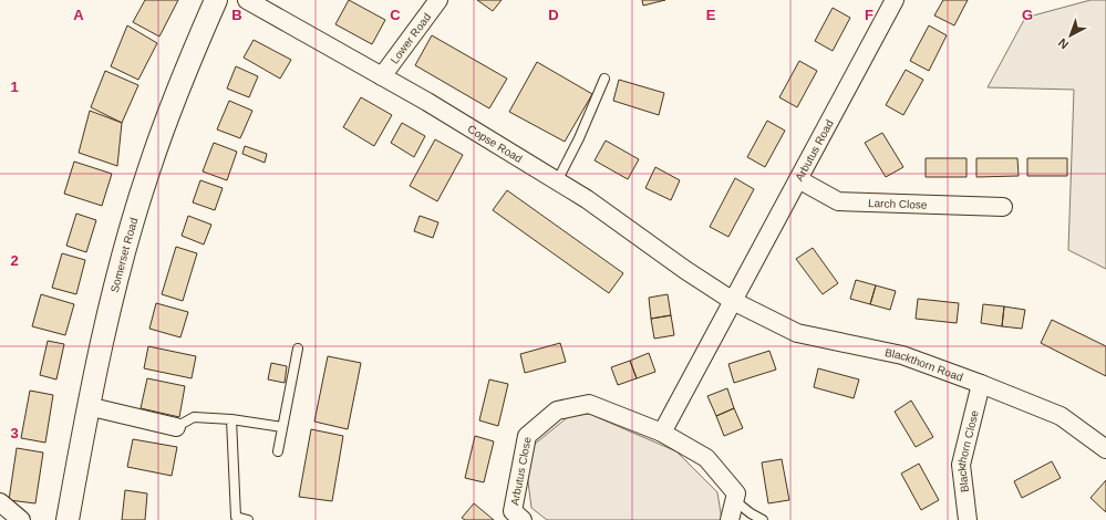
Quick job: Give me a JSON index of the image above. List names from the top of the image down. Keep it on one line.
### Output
{"streets":{"street":["Lower Road","Copse Road","Arbutus Road","Larch Close","Somerset Road","Blackthorn Road","Blackthorn Close","Arbutus Close"]},"crossings":[["Lower Road","Copse Road"],["Copse Road","Arbutus Road"],["Copse Road","Blackthorn Road"],["Arbutus Road","Larch Close"],["Arbutus Road","Blackthorn Road"],["Blackthorn Road","Blackthorn Close"]],"north":"bottom left","grid":{"columns":["A","B","C","D","E","F","G"],"rows":["1","2","3"]}}
